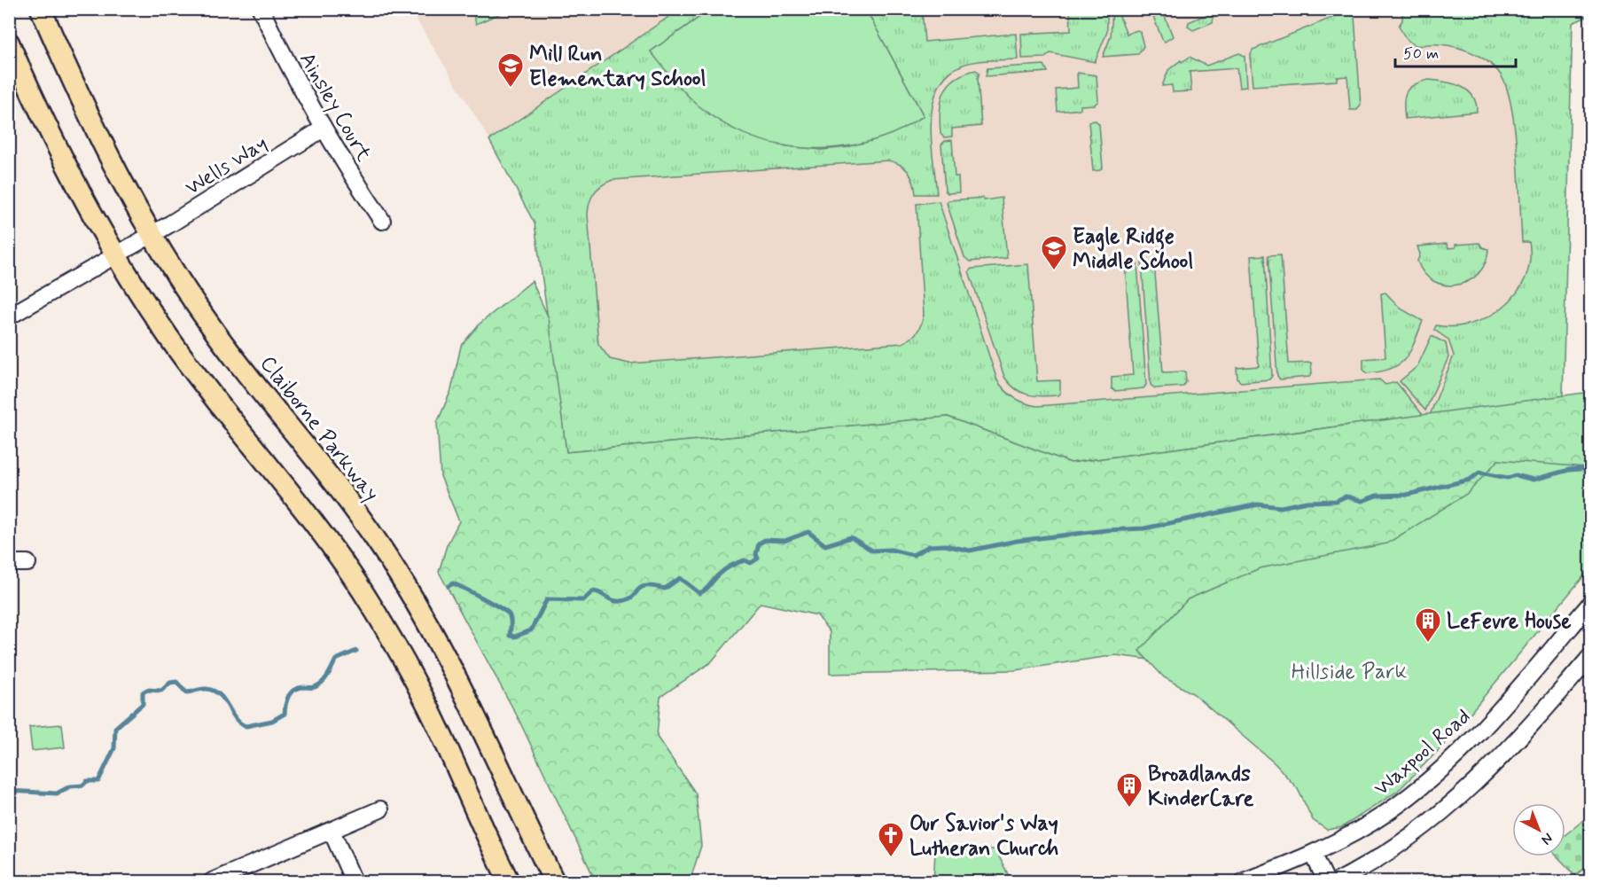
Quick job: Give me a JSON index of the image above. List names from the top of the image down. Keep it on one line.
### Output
{"streets":{"main road":["Claiborne Parkway"],"street":["Ainsley Court","Wells Way","Waxpool Road"]},"crossings":[["Ainsley Court","Wells Way"],["Wells Way","Claiborne Parkway"]],"parks":["Hillside Park"],"places":{"school or university":["Mill Run Elementary School","Eagle Ridge Middle School"],"building":["LeFevre House","Broadlands KinderCare"],"church":["Our Savior's Way Lutheran Church"]},"scale_bar":"50 m","north":"bottom right"}
